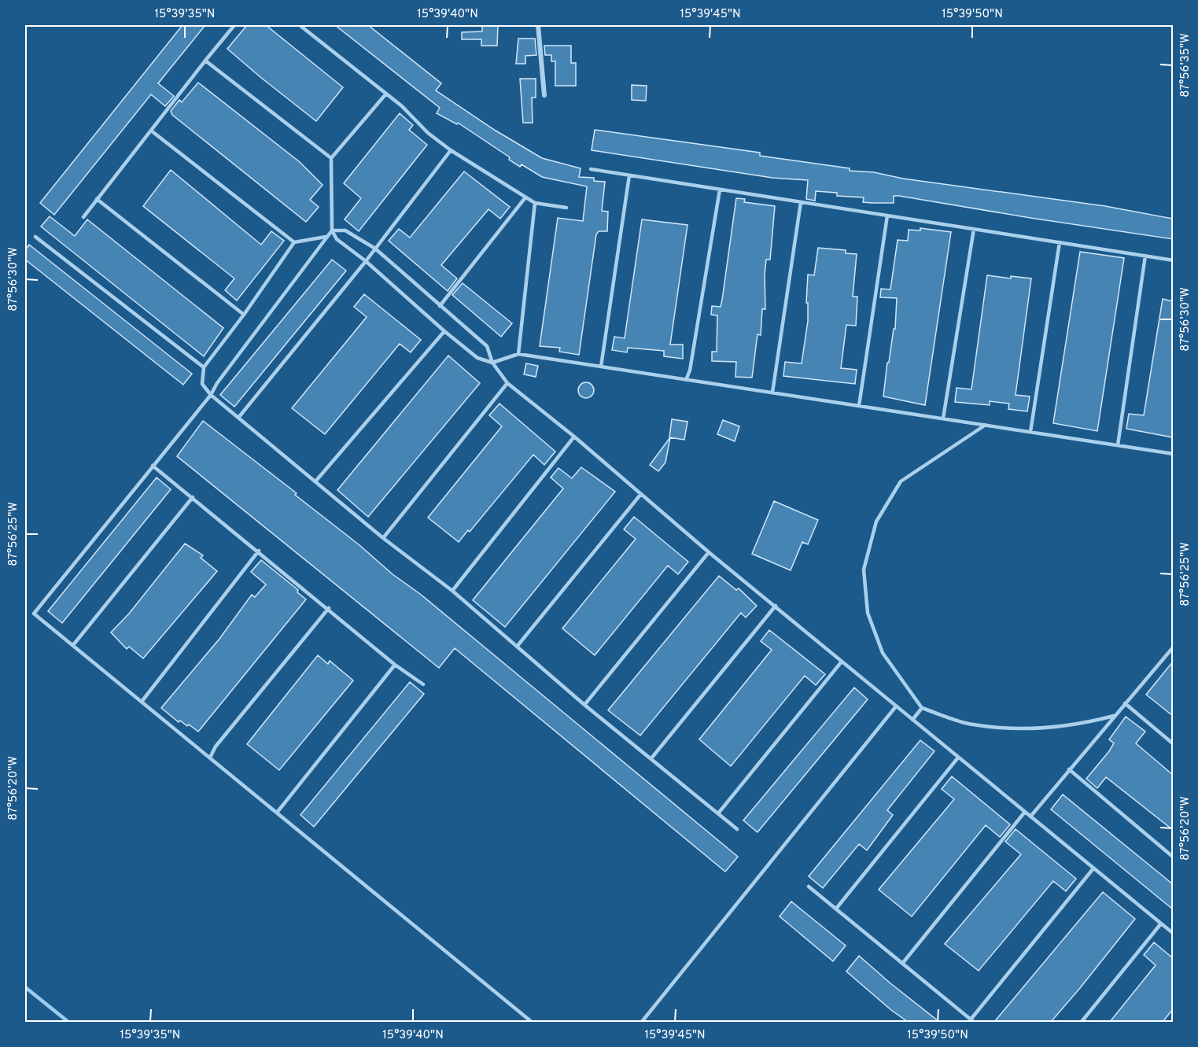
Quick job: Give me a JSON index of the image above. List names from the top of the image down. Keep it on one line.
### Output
{"coordinates":["15°39'35\"N","15°39'40\"N","15°39'45\"N","15°39'50\"N","87°56'35\"W","87°56'30\"W","87°56'25\"W","87°56'20\"W"]}
